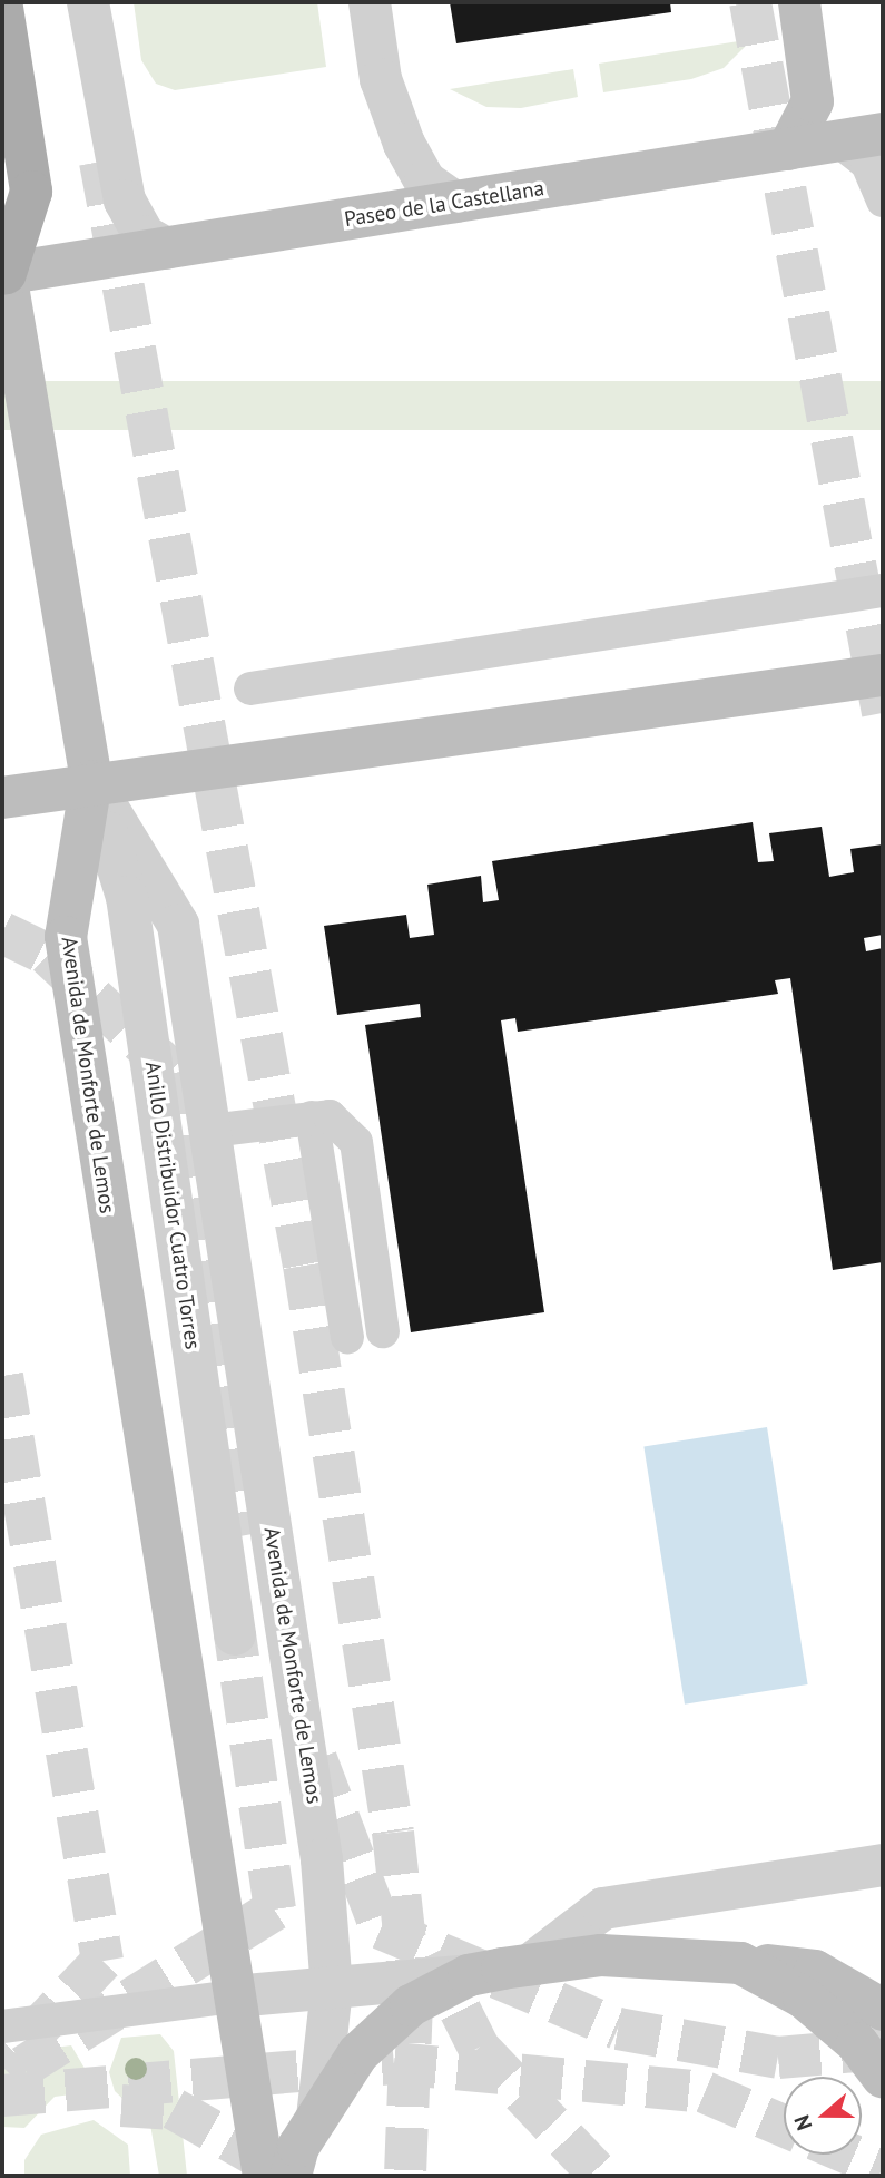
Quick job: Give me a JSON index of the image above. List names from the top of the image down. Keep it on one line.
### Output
{"streets":{"main road":["Paseo de la Castellana","Avenida de Monforte de Lemos"],"street":["Anillo Distribuidor Cuatro Torres"]},"crossings":[["Avenida de Monforte de Lemos","Anillo Distribuidor Cuatro Torres"]],"north":"left"}
